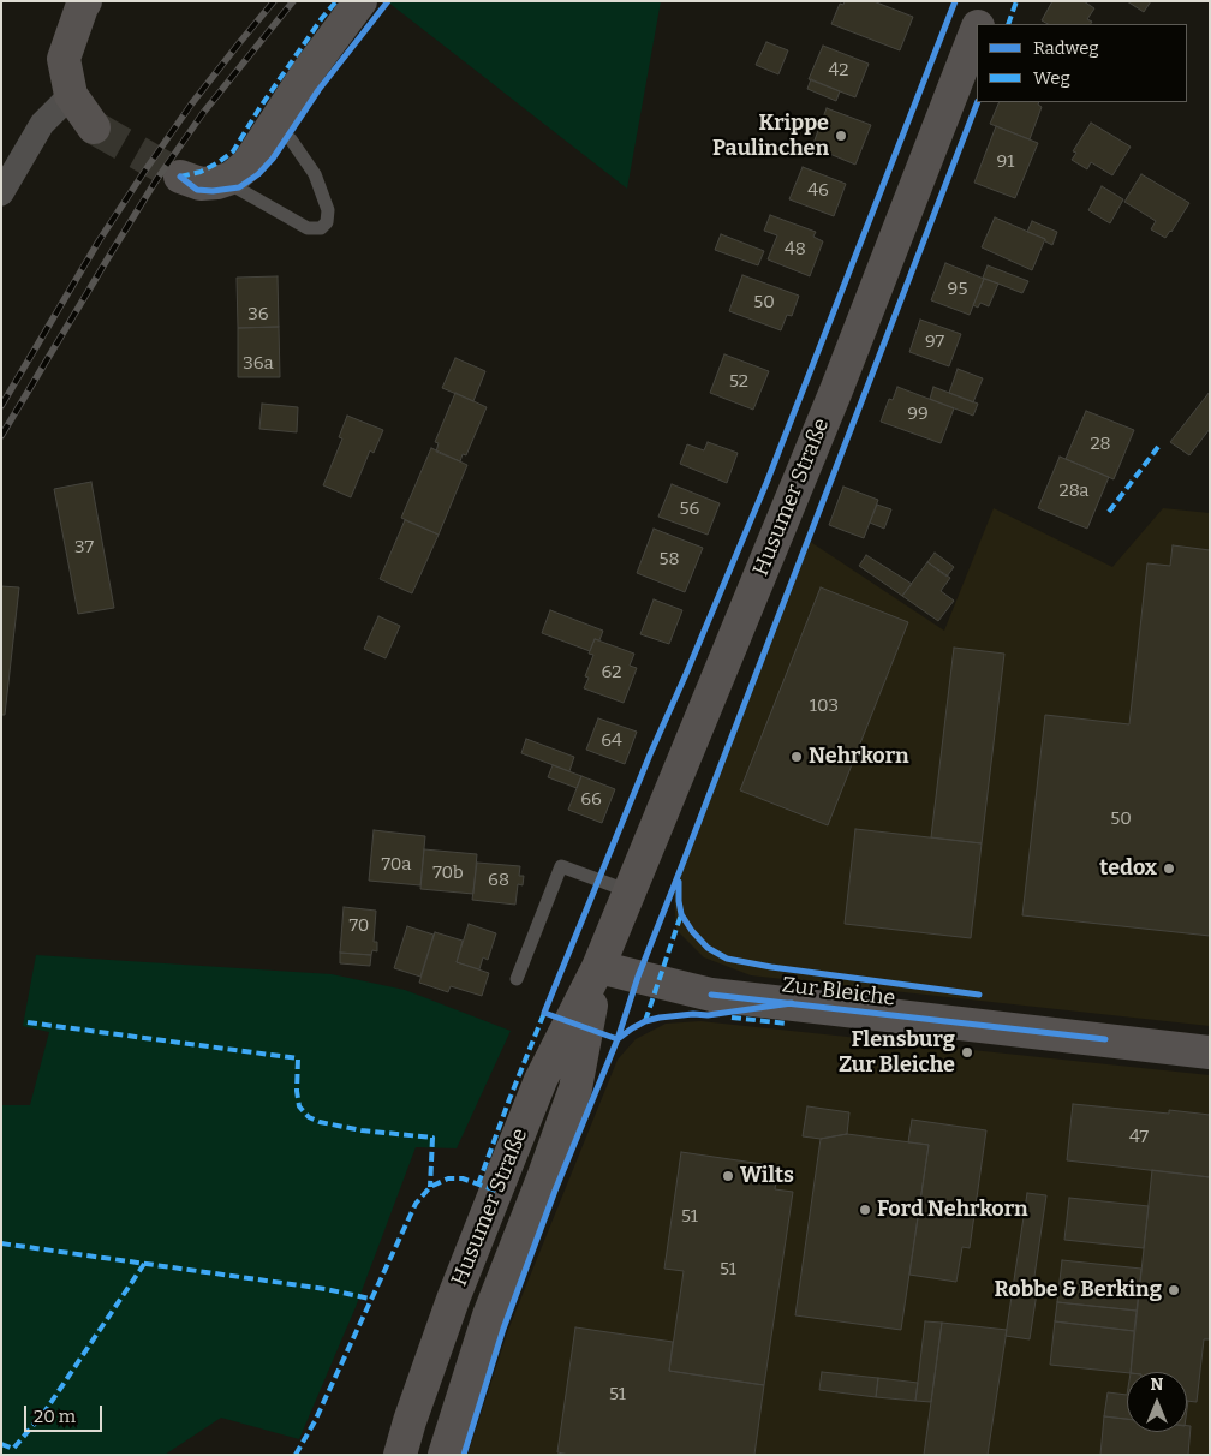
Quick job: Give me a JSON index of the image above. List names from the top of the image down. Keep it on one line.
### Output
{"streets":{"main road":["Husumer Straße","Zur Bleiche"]},"crossings":[["Husumer Straße","Zur Bleiche"]],"places":["Krippe Paulinchen","Nehrkorn","tedox","Flensburg Zur Bleiche","Wilts","Ford Nehrkorn","Robbe & Berking"],"house_numbers":["42","91","46","48","95","50","36","97","36a","52","99","28","28a","56","37","58","62","103","64","66","50","70a","70b","68","70","47","51","51","51"],"legend":["Radweg","Weg"],"scale_bar":"20 m","north":"top"}
